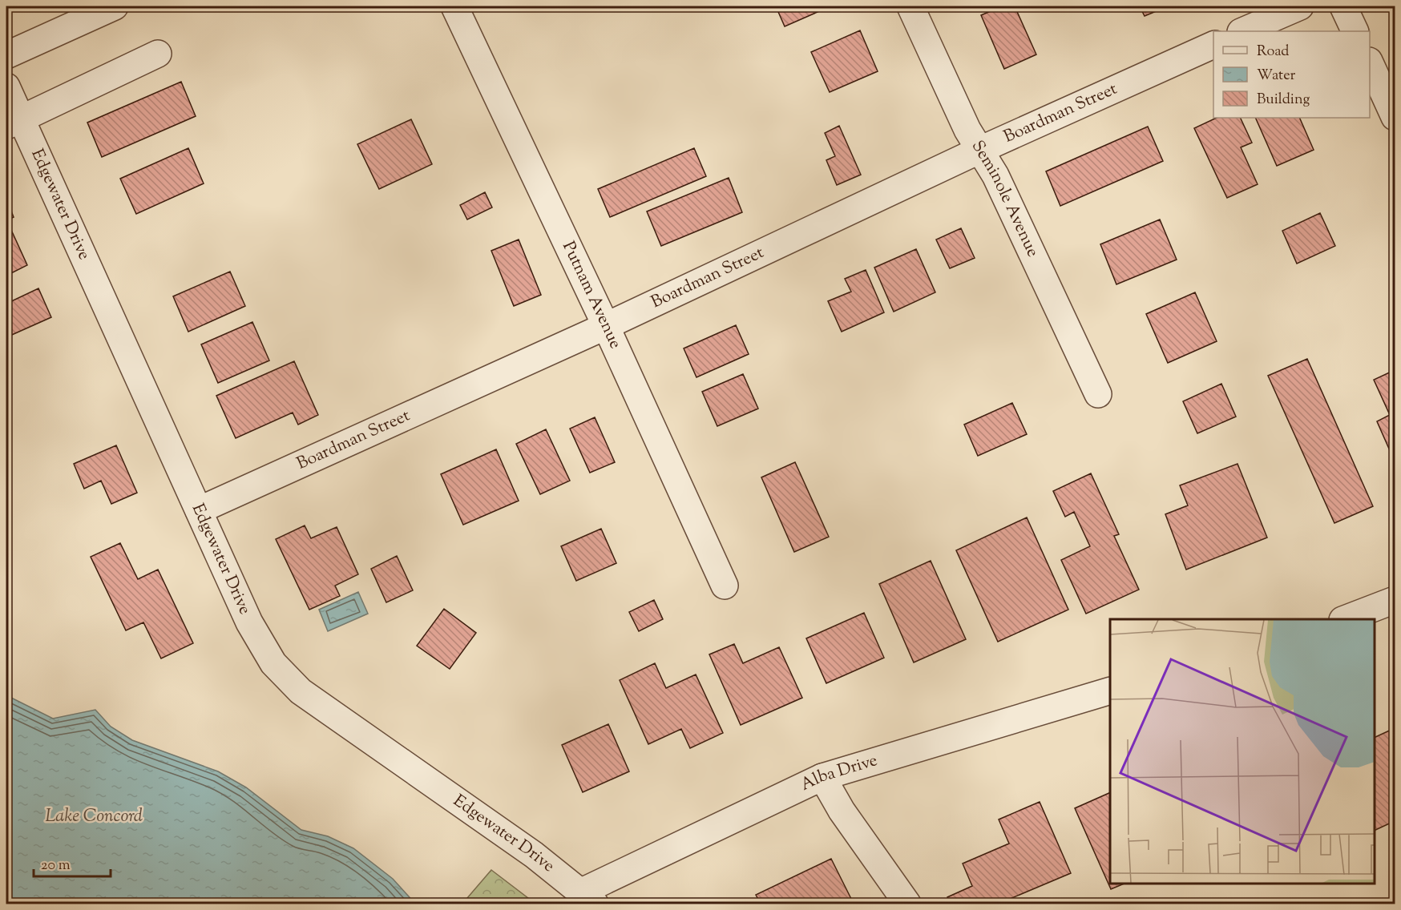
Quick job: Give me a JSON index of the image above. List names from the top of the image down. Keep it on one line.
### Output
{"streets":{"street":["Boardman Street","Seminole Avenue","Edgewater Drive","Putnam Avenue","Alba Drive"]},"crossings":[["Boardman Street","Seminole Avenue"],["Boardman Street","Edgewater Drive"],["Boardman Street","Putnam Avenue"],["Edgewater Drive","Alba Drive"]],"water":["Lake Concord"],"legend":["Road","Water","Building"],"scale_bar":"20 m"}
